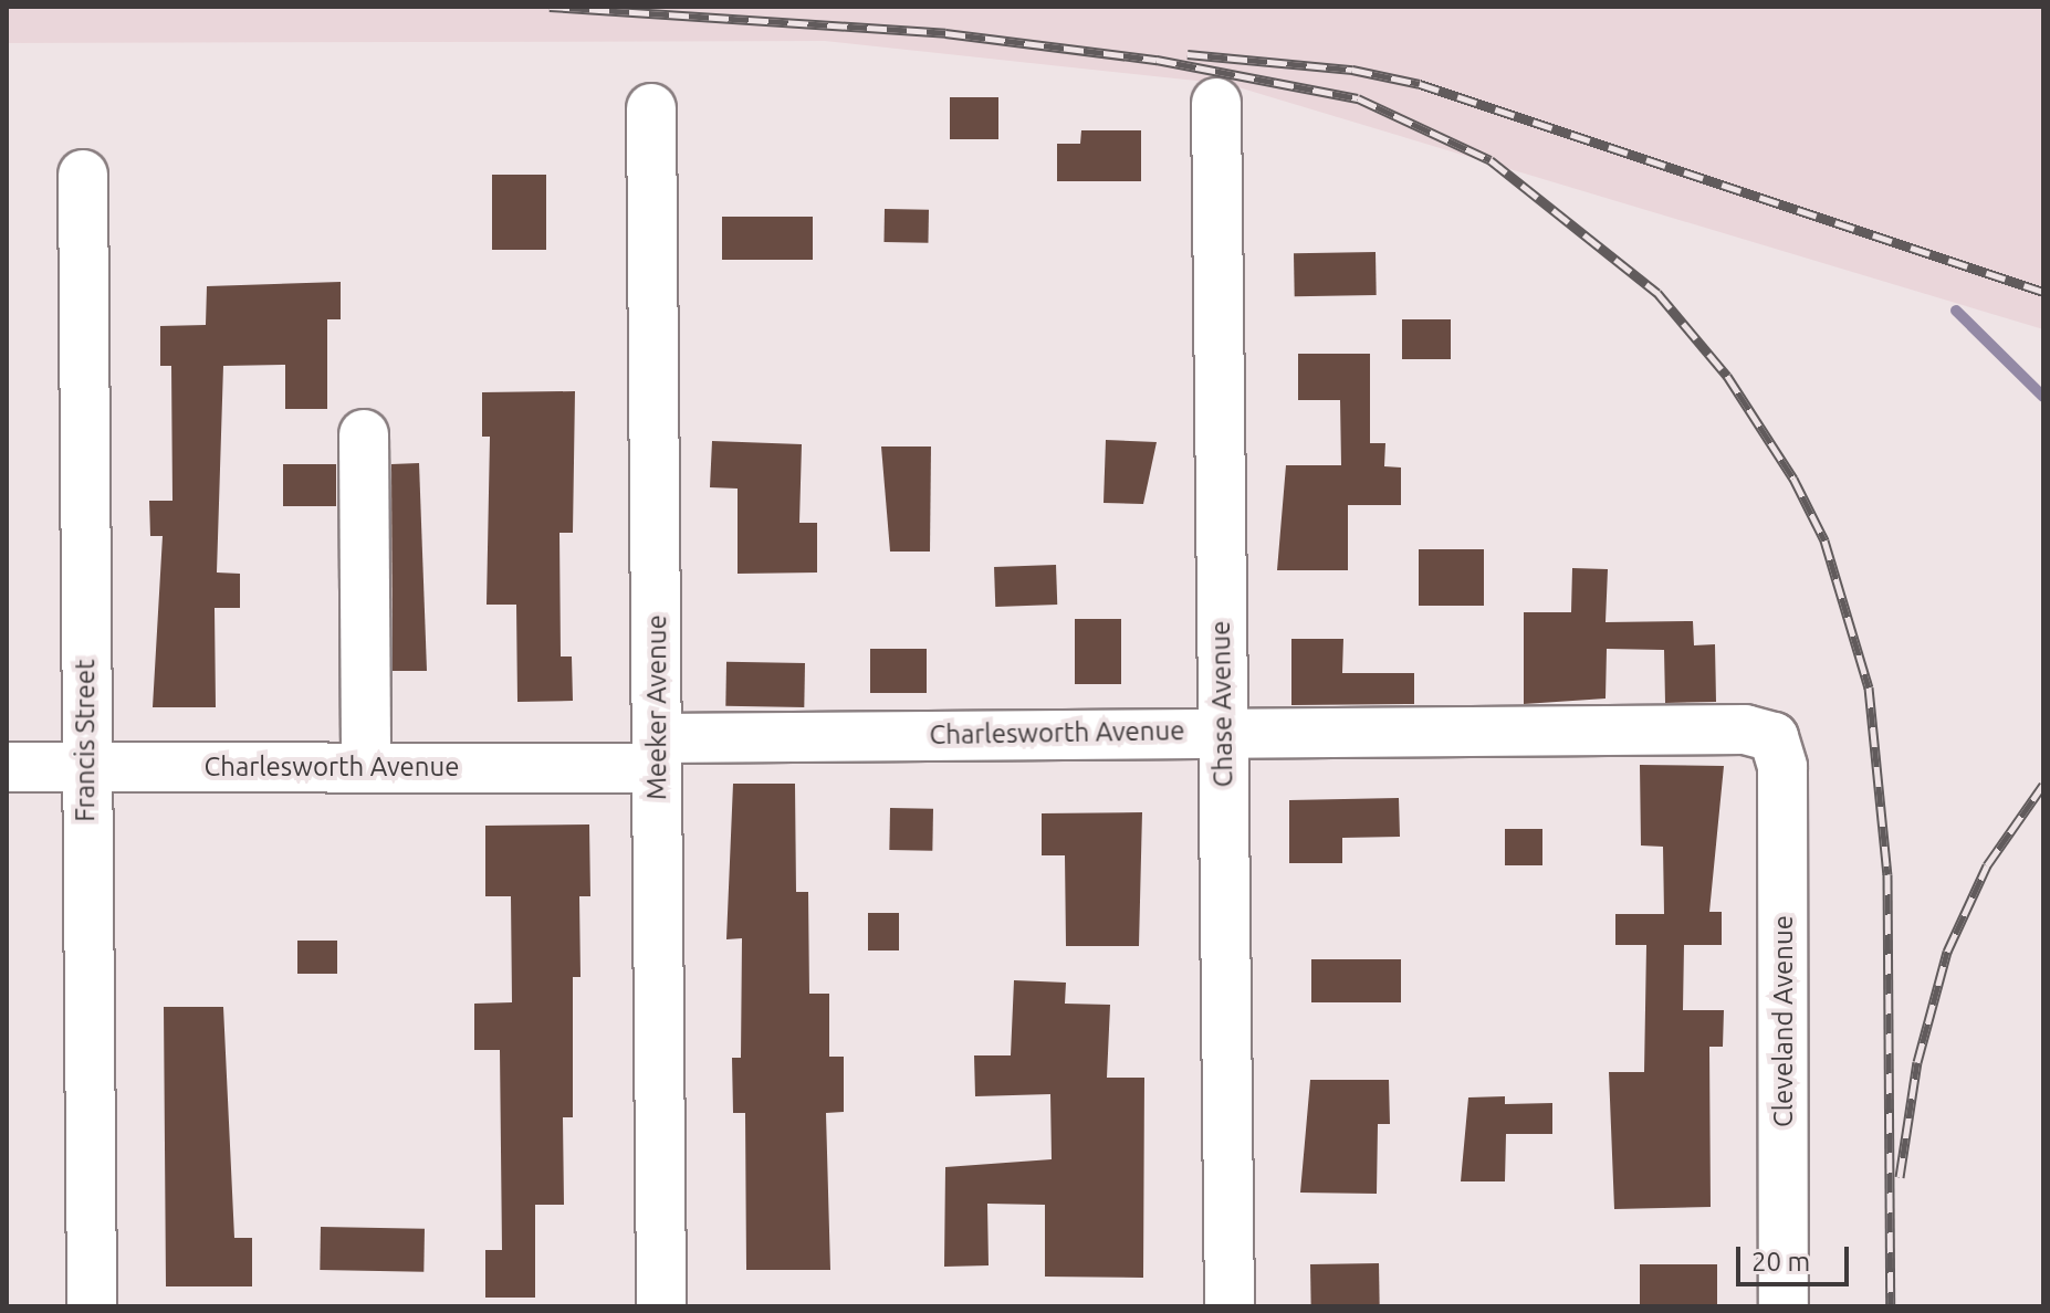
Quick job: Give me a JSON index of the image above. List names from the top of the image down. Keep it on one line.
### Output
{"streets":{"street":["Chase Avenue","Meeker Avenue","Charlesworth Avenue","Francis Street","Cleveland Avenue"]},"crossings":[["Chase Avenue","Charlesworth Avenue"],["Meeker Avenue","Charlesworth Avenue"],["Charlesworth Avenue","Francis Street"],["Charlesworth Avenue","Cleveland Avenue"]],"scale_bar":"20 m"}
